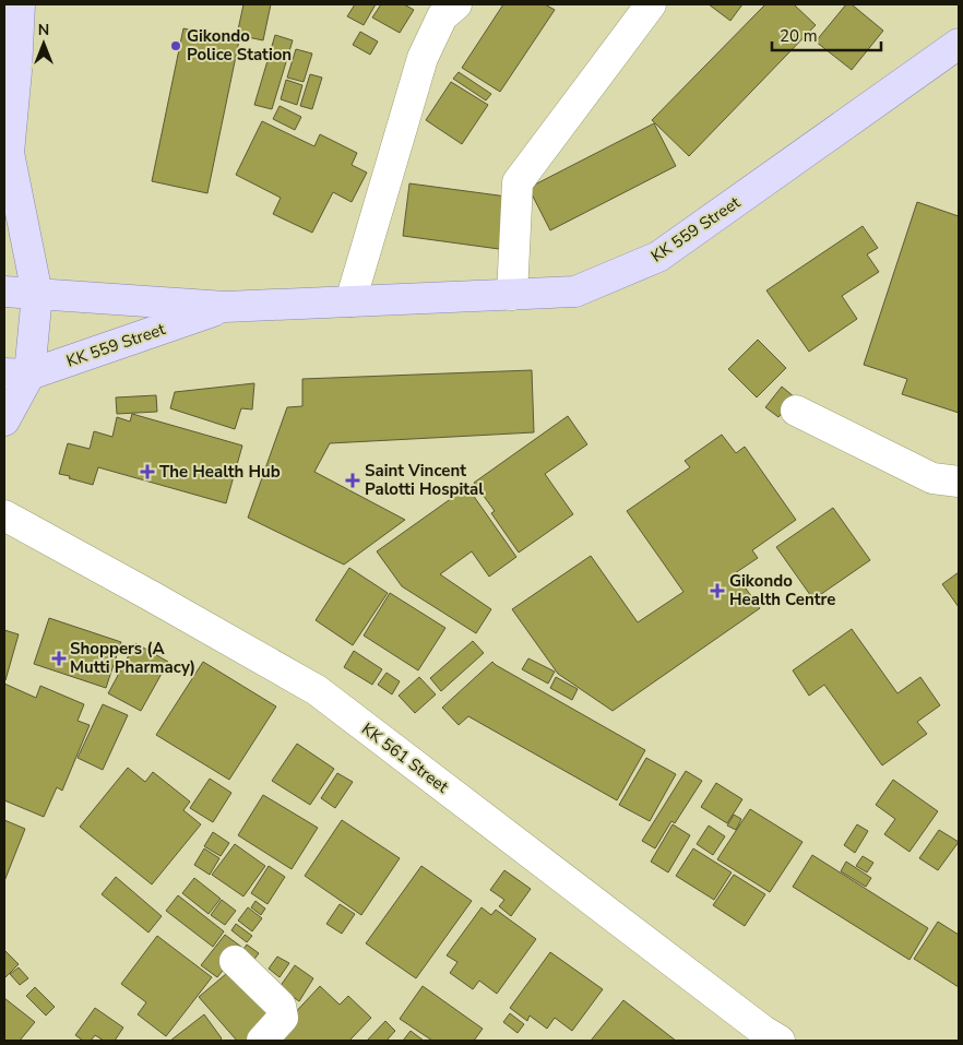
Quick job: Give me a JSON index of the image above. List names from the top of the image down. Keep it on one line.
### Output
{"streets":{"main road":["KK 559 Street"],"street":["KK 561 Street"]},"places":{"other":["Gikondo Police Station"],"health":["The Health Hub","Saint Vincent Palotti Hospital","Gikondo Health Centre","Shoppers (A Mutti Pharmacy)"]},"scale_bar":"20 m","north":"top"}
